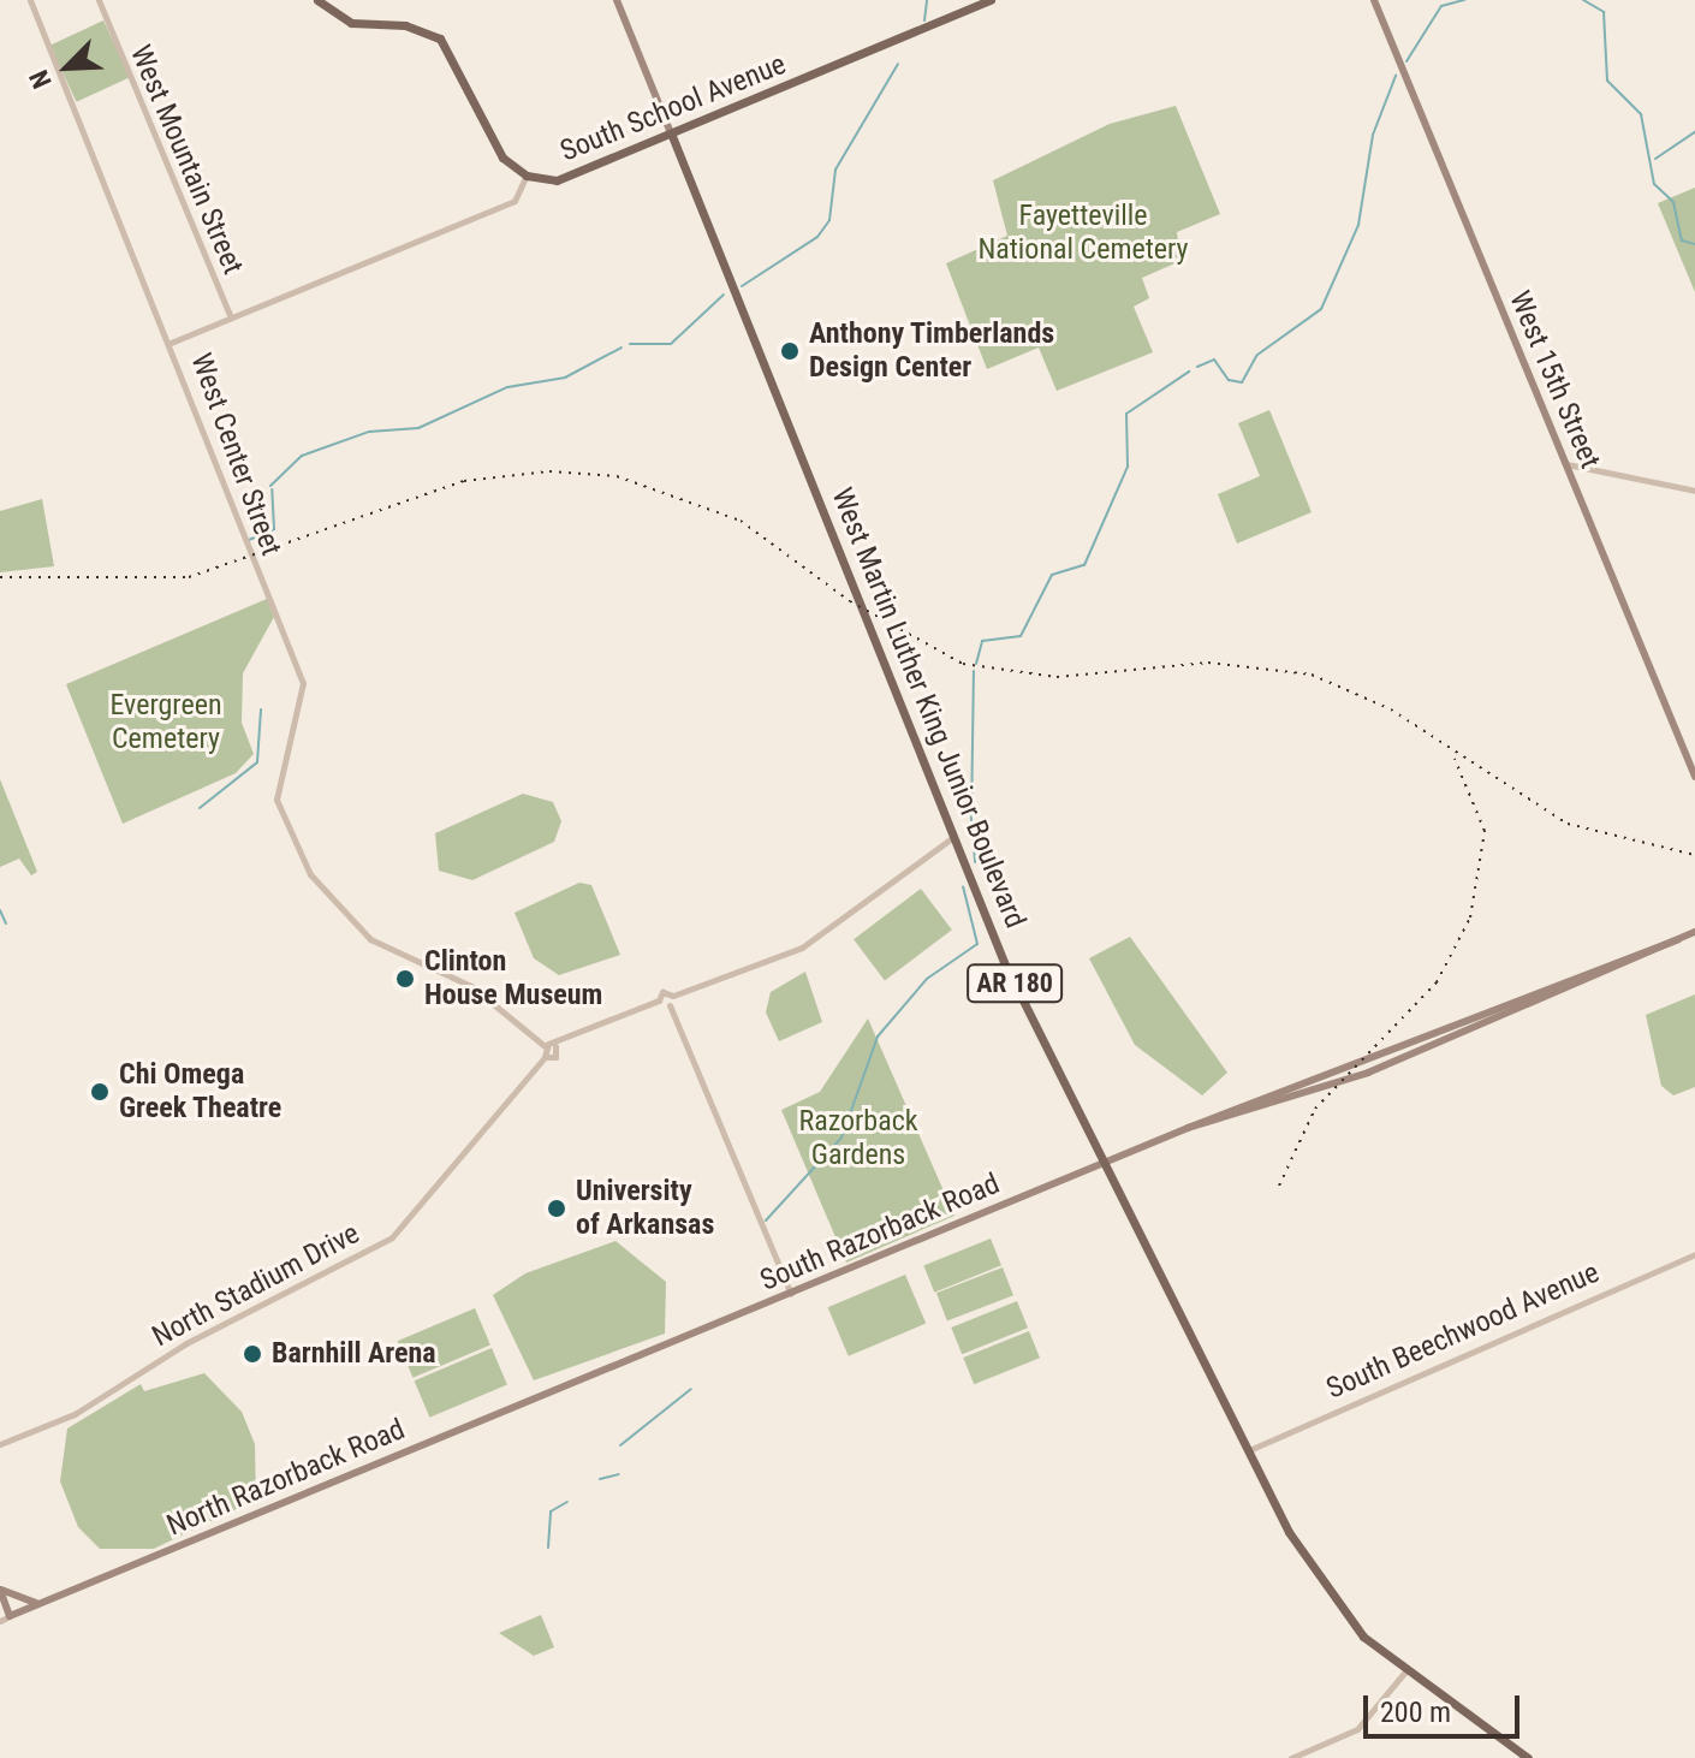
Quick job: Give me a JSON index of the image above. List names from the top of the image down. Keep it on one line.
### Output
{"streets":{"main road":["South School Avenue","West 15th Street","West Martin Luther King Junior Boulevard","AR 180","South Razorback Road","North Razorback Road"],"street":["West Mountain Street","West Center Street","North Stadium Drive","South Beechwood Avenue"]},"crossings":[["South School Avenue","West Mountain Street"],["South School Avenue","West Center Street"],["South School Avenue","West Martin Luther King Junior Boulevard"],["West Martin Luther King Junior Boulevard","South Razorback Road"],["West Martin Luther King Junior Boulevard","South Beechwood Avenue"],["South Razorback Road","North Razorback Road"]],"parks":["Fayetteville National Cemetery","Evergreen Cemetery","Razorback Gardens"],"places":["Anthony Timberlands Design Center","Clinton House Museum","Chi Omega Greek Theatre","University of Arkansas","Barnhill Arena"],"scale_bar":"200 m","north":"bottom left"}
